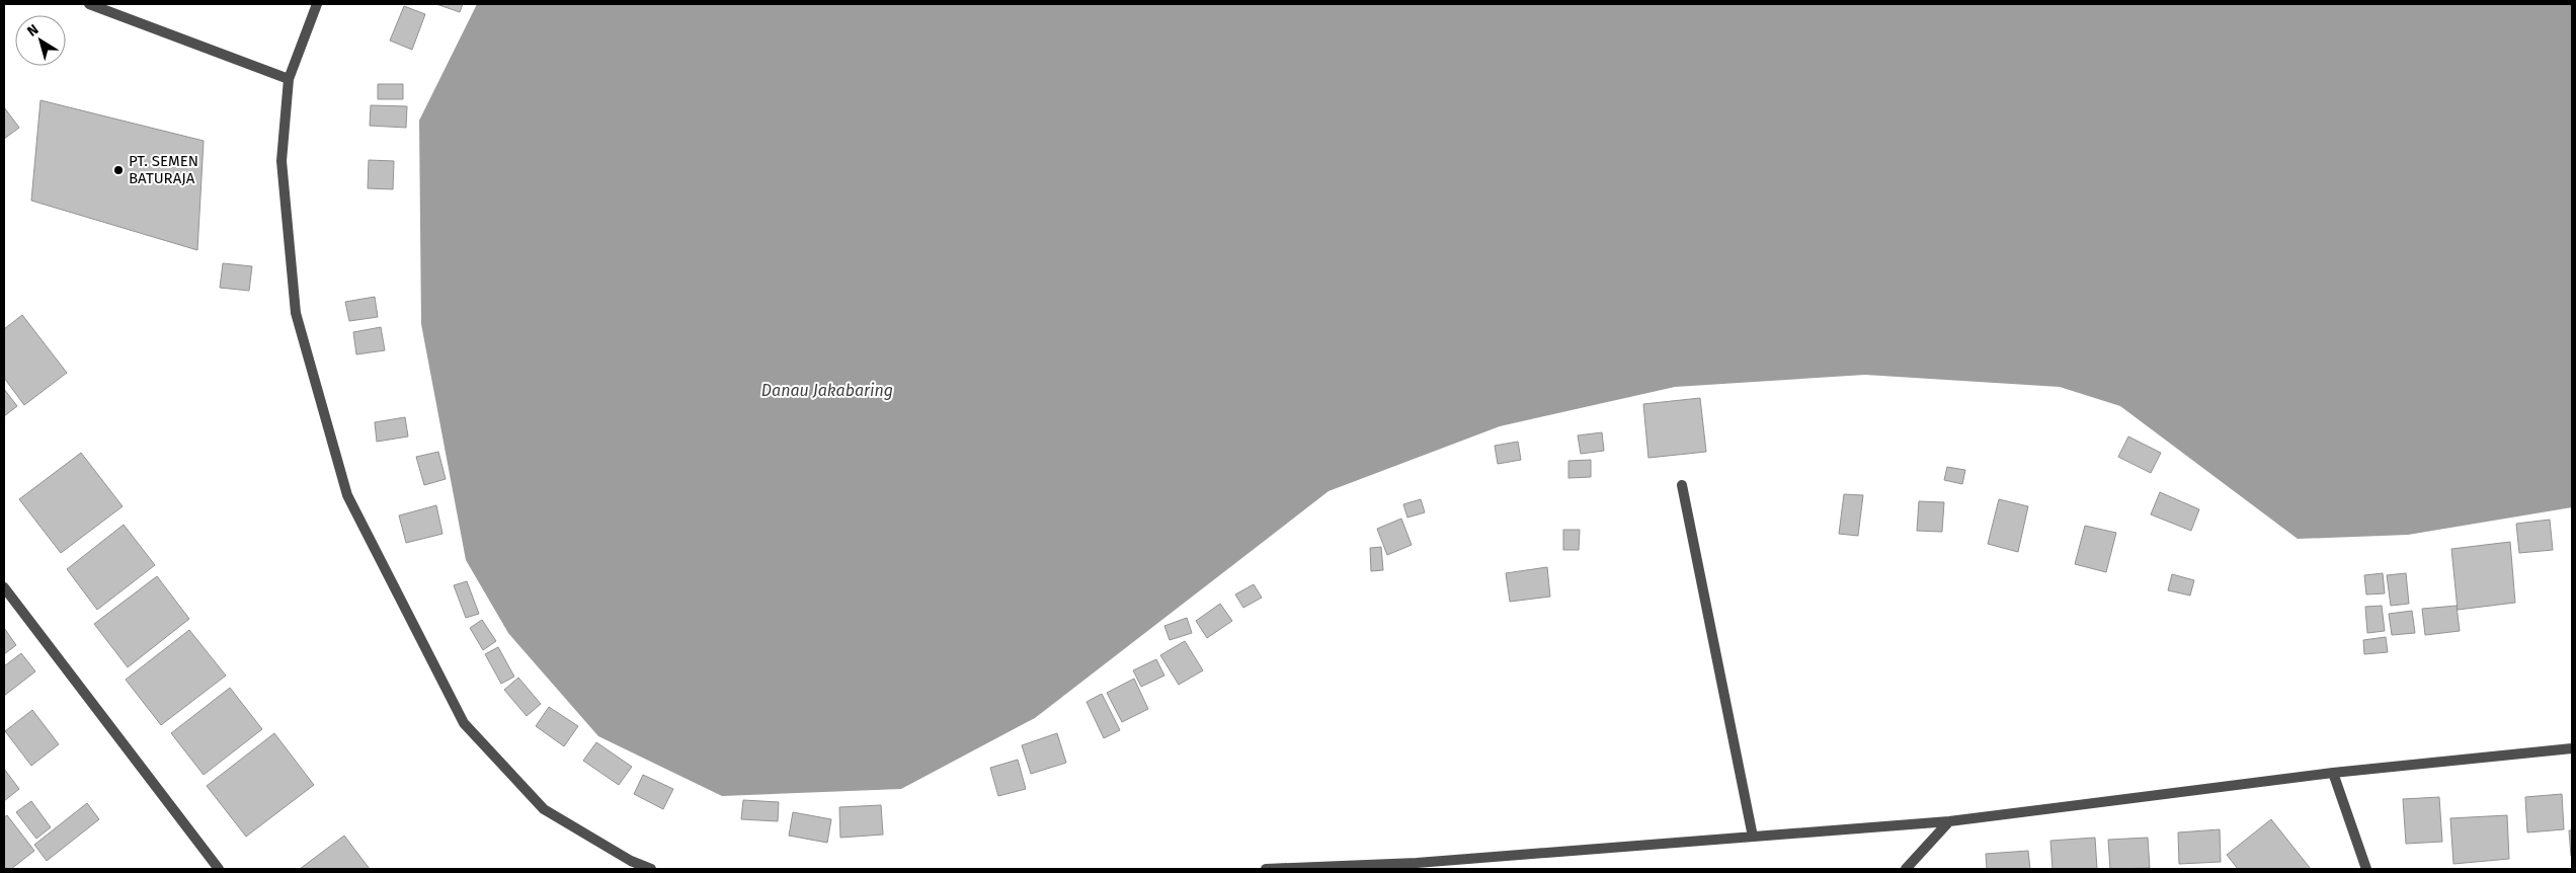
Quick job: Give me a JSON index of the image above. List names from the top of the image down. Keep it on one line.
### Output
{"water":["Danau Jakabaring"],"places":["PT. SEMEN BATURAJA"],"north":"top left"}
